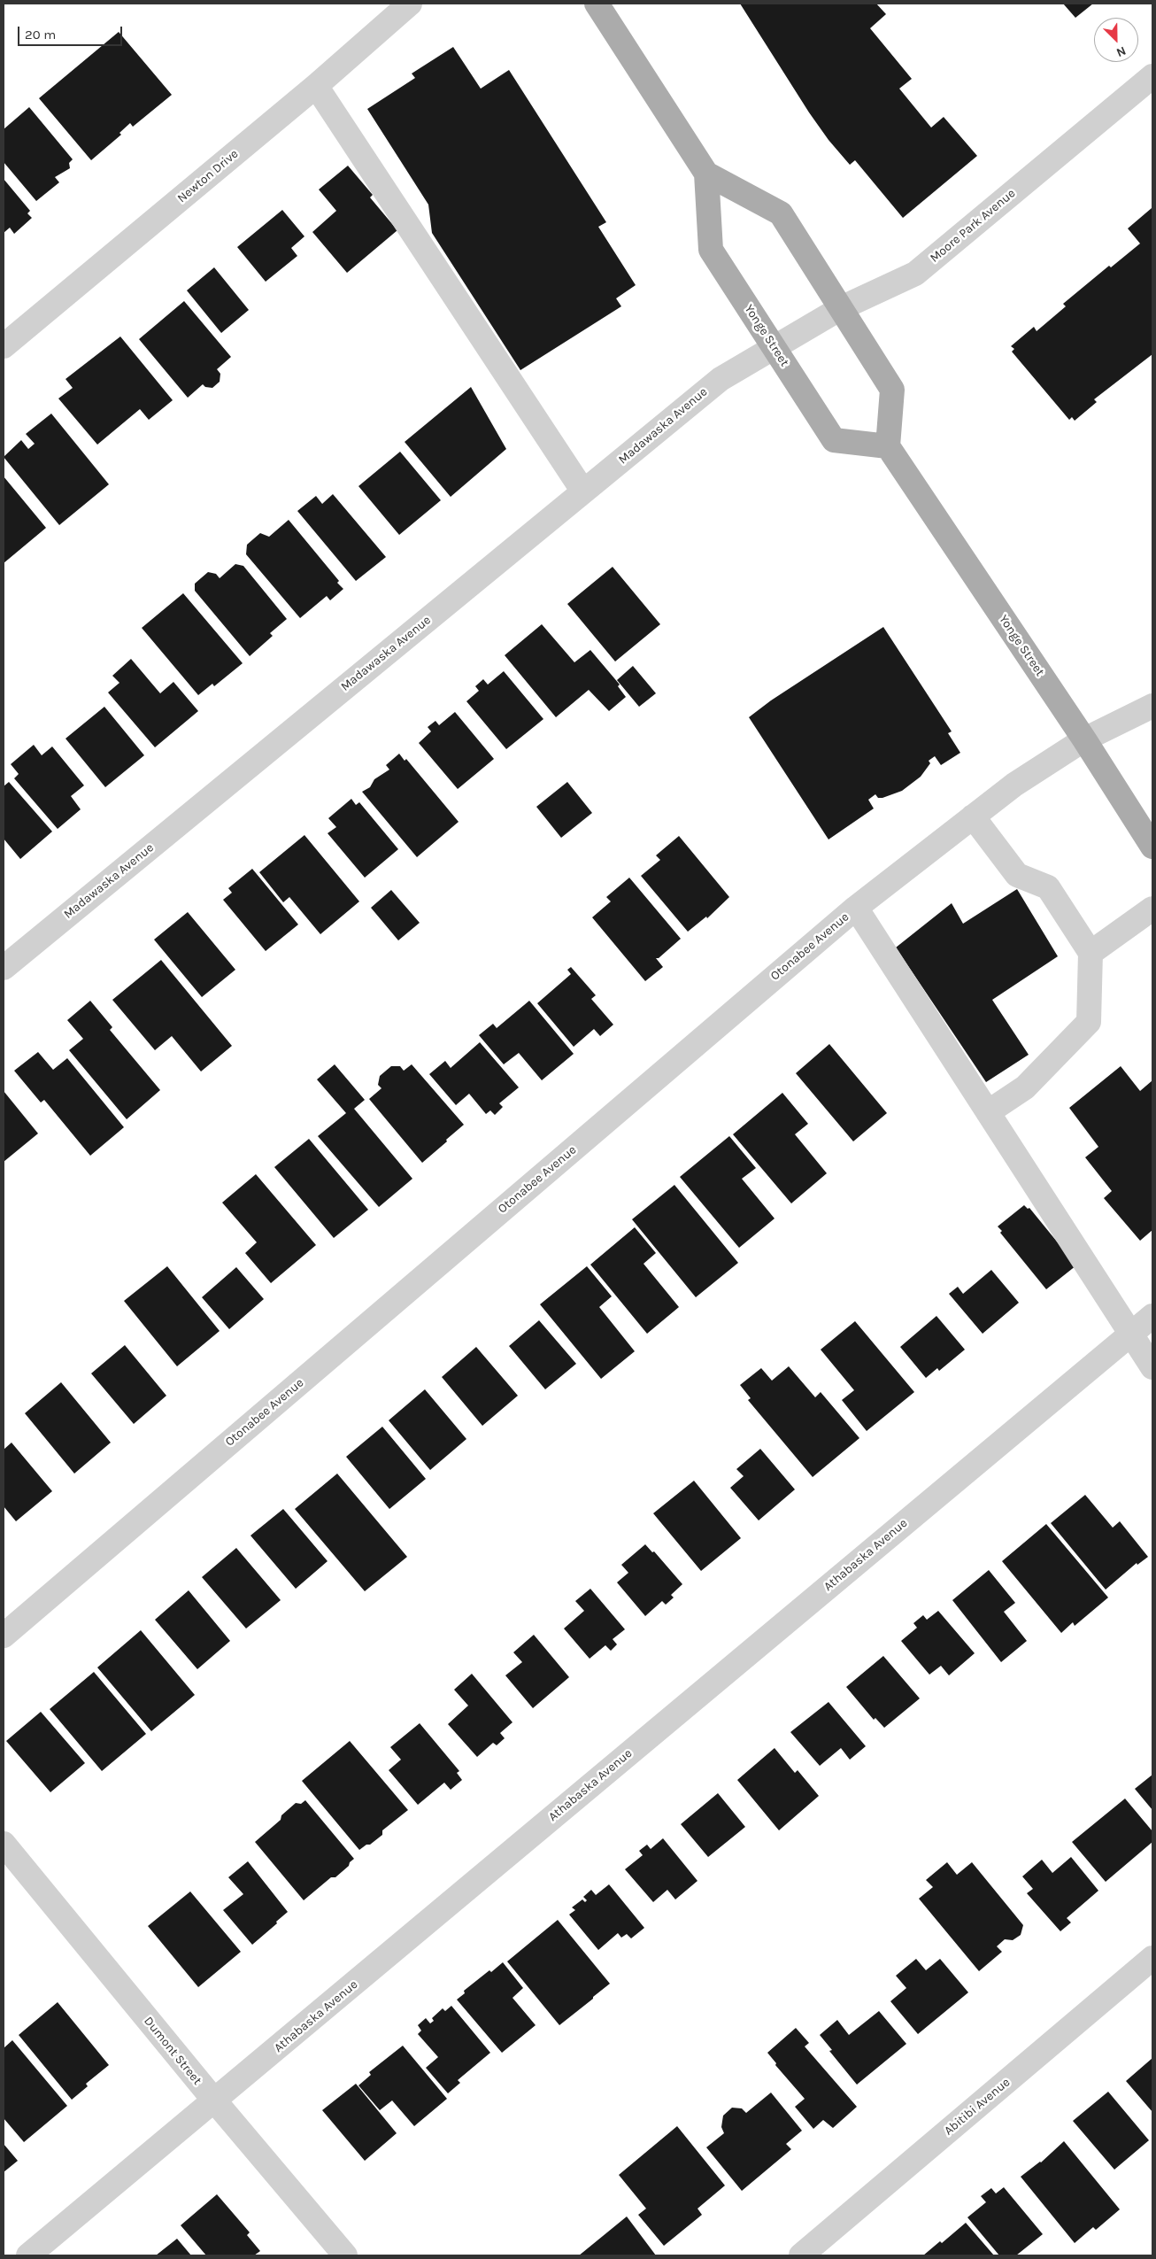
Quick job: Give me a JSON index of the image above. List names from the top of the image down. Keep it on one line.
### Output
{"streets":{"main road":["Yonge Street"],"street":["Newton Drive","Moore Park Avenue","Madawaska Avenue","Otonabee Avenue","Athabaska Avenue","Dumont Street","Abitibi Avenue"]},"crossings":[["Moore Park Avenue","Yonge Street"],["Moore Park Avenue","Madawaska Avenue"],["Yonge Street","Madawaska Avenue"],["Yonge Street","Otonabee Avenue"],["Athabaska Avenue","Dumont Street"]],"scale_bar":"20 m","north":"bottom right"}
